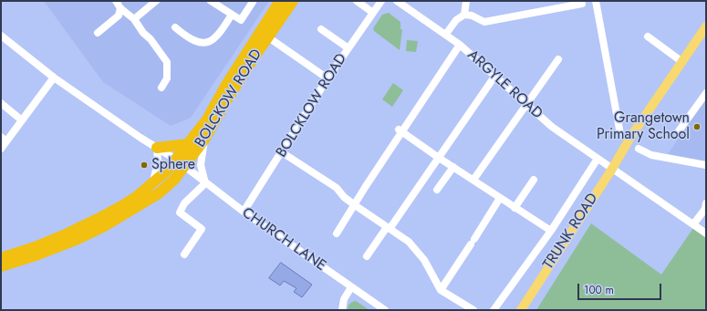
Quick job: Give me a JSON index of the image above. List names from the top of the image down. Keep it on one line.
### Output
{"streets":{"highway":["BOLCKOW ROAD"],"main road":["TRUNK ROAD"],"street":["ARGYLE ROAD","BOLCKLOW ROAD","CHURCH LANE"]},"crossings":[["ARGYLE ROAD","TRUNK ROAD"],["BOLCKOW ROAD","CHURCH LANE"],["BOLCKLOW ROAD","CHURCH LANE"]],"places":["Grangetown Primary School","Sphere"],"scale_bar":"100 m"}
